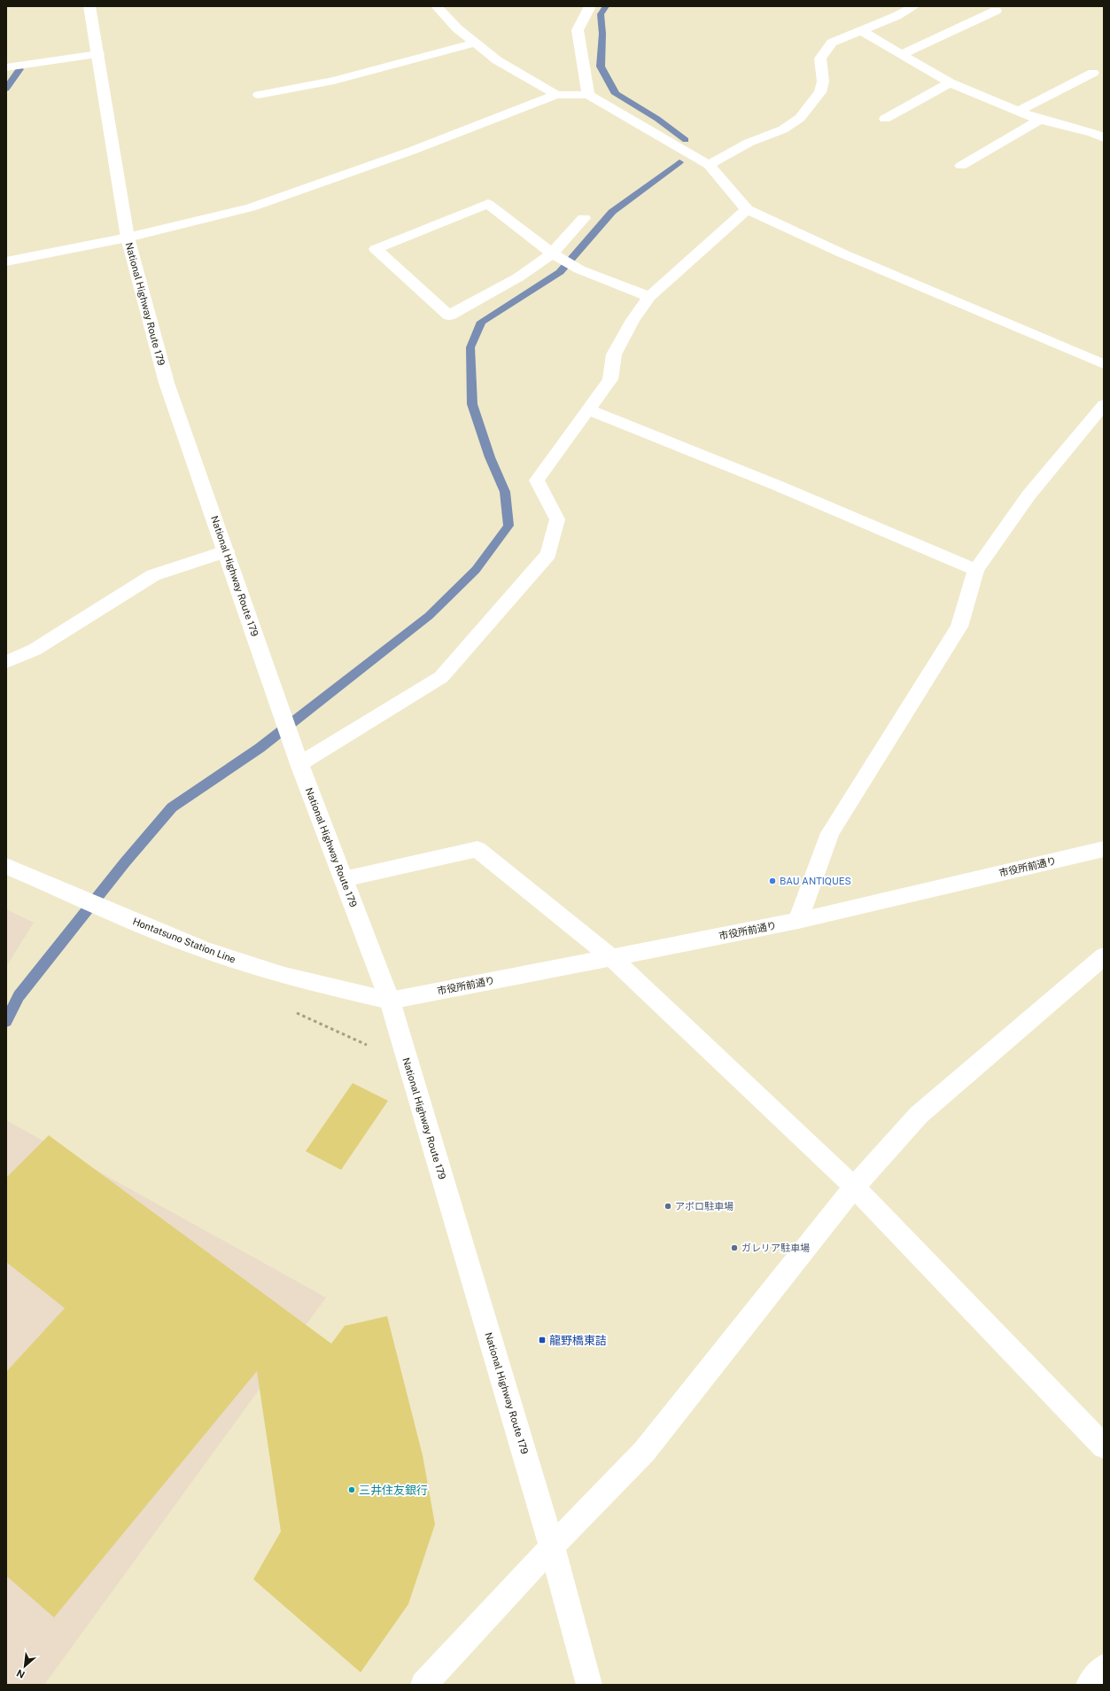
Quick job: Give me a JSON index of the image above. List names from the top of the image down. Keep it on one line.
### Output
{"streets":{"main road":["National Highway Route 179","市役所前通り","Hontatsuno Station Line"]},"crossings":[["National Highway Route 179","市役所前通り"],["National Highway Route 179","Hontatsuno Station Line"],["市役所前通り","Hontatsuno Station Line"]],"places":{"other":["BAU ANTIQUES","アポロ駐車場","ガレリア駐車場","三井住友銀行"],"transit":["龍野橋東詰"]},"north":"bottom left"}
